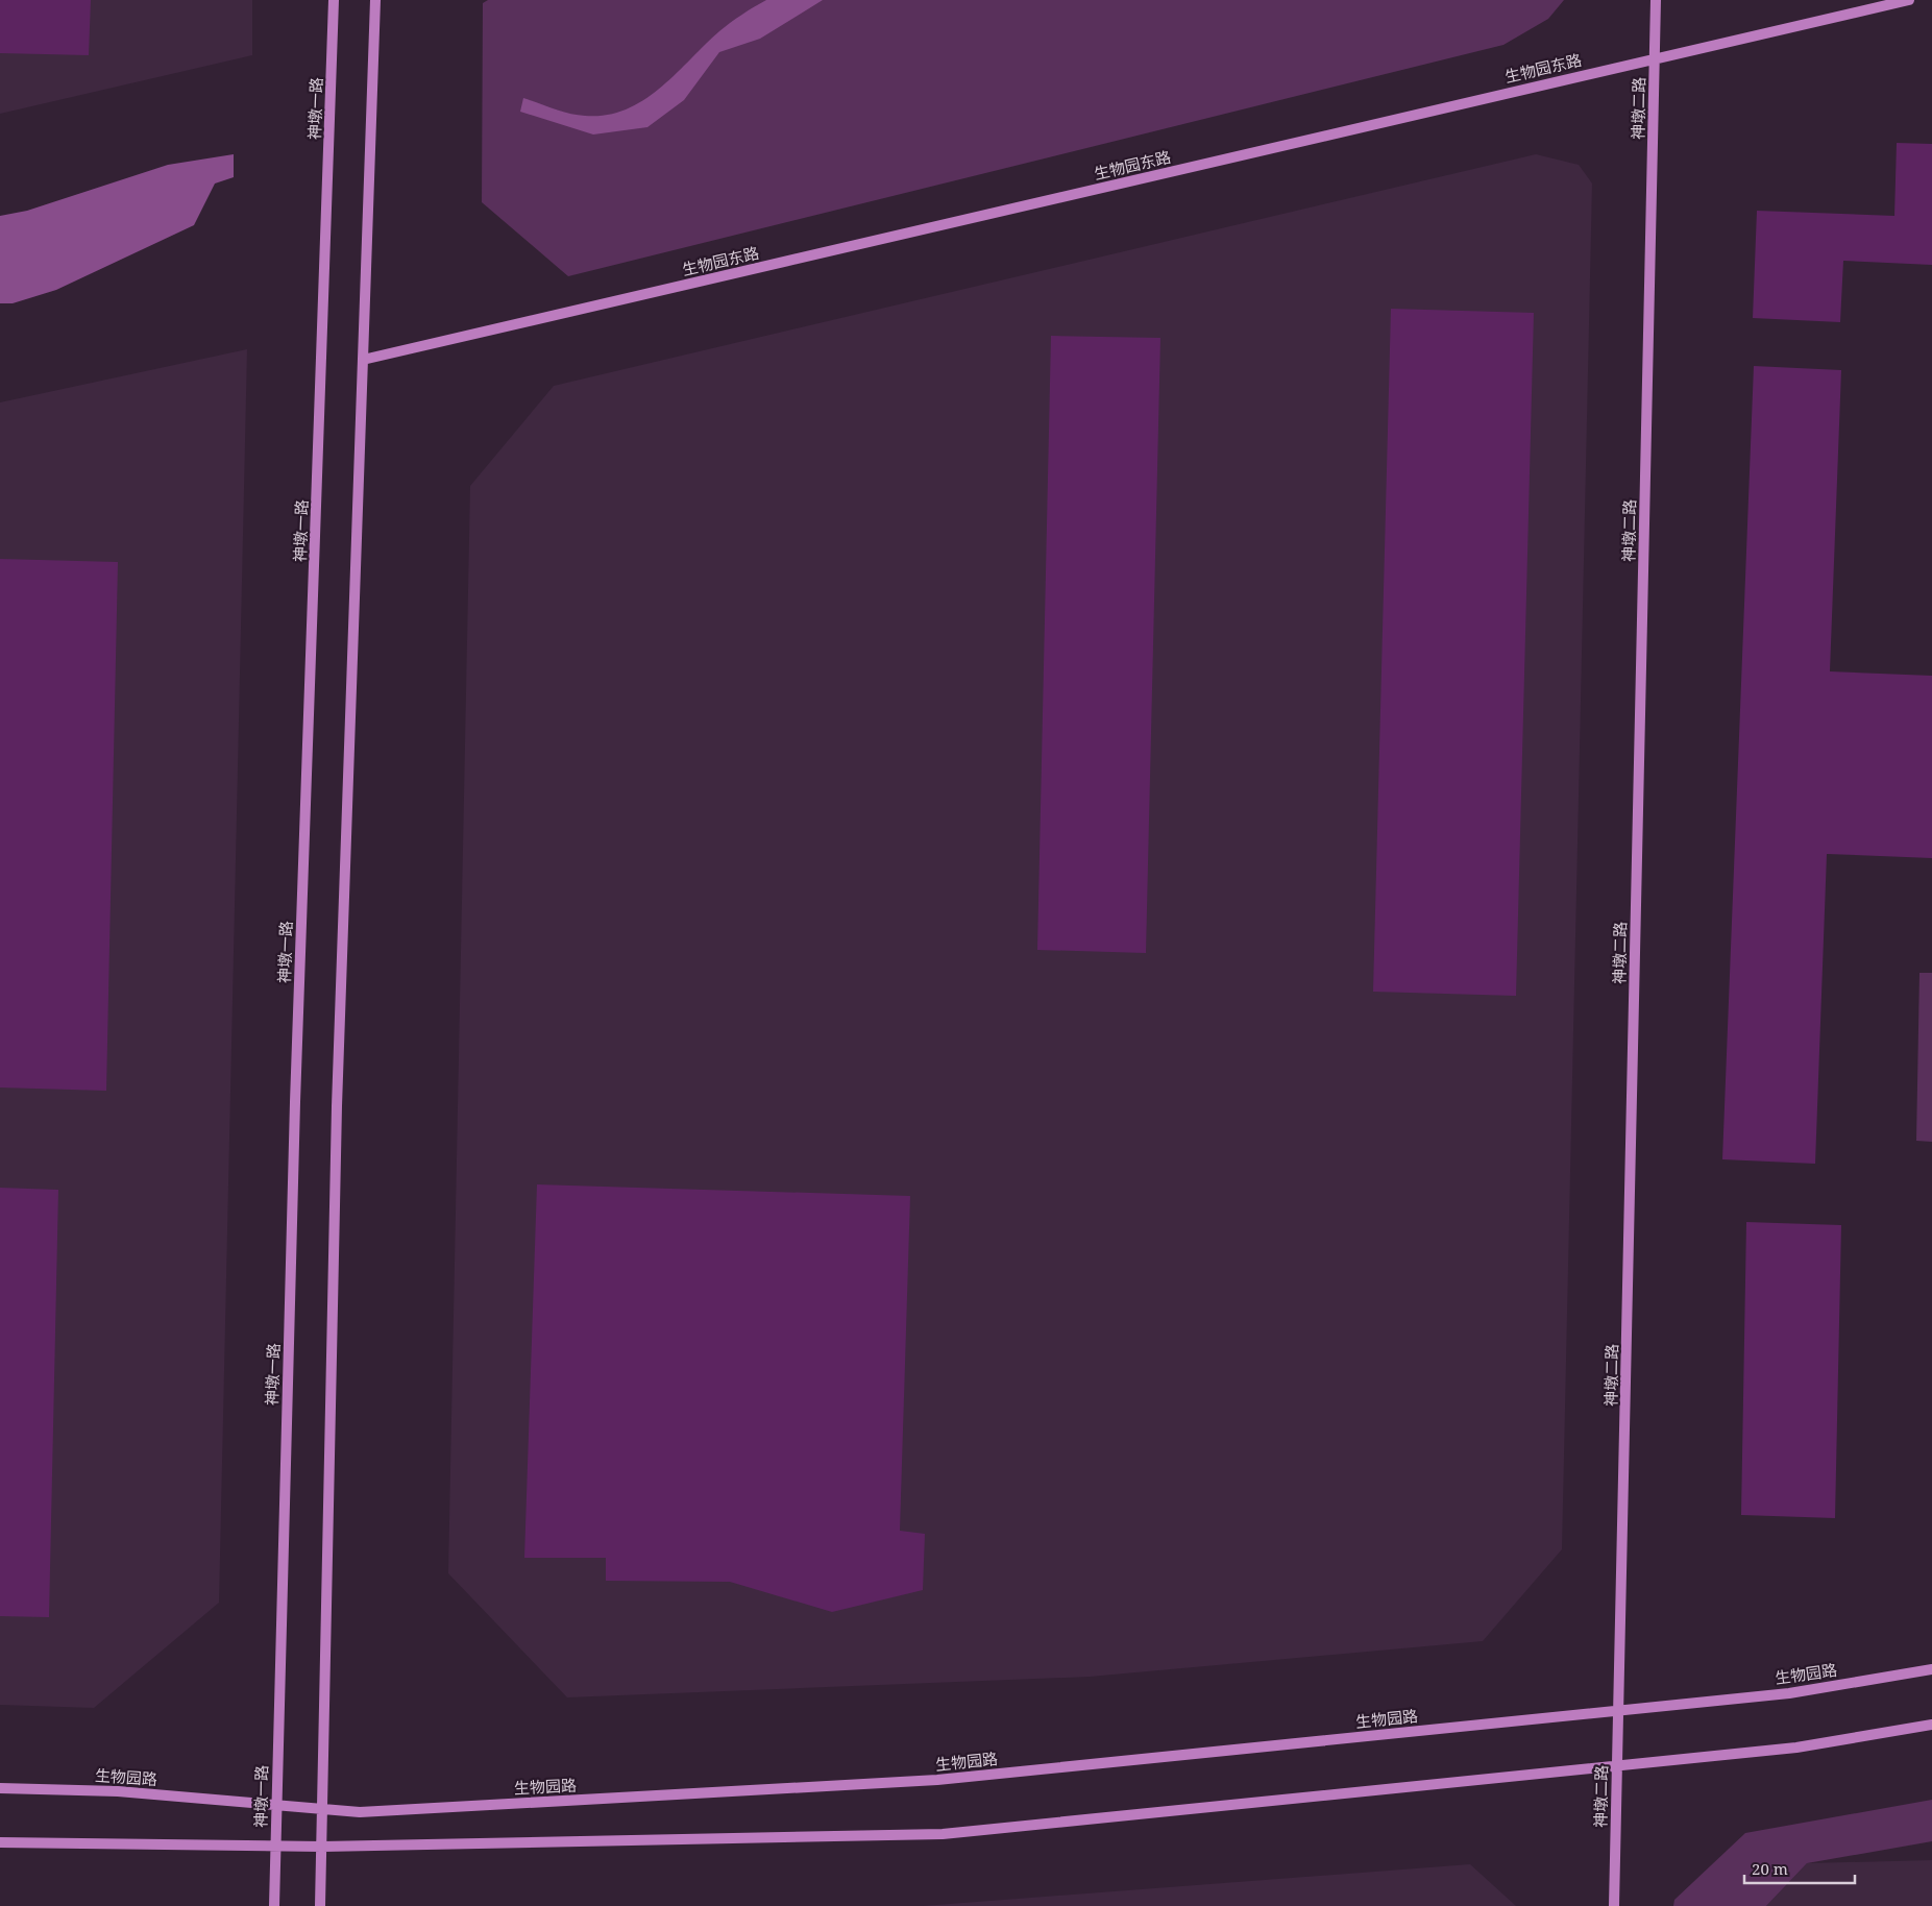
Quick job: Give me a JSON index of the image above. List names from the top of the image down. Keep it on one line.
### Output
{"streets":{"street":["生物园东路","神墩一路","神墩二路","生物园路"]},"crossings":[["生物园东路","神墩二路"],["神墩一路","生物园路"],["神墩二路","生物园路"]],"scale_bar":"20 m"}
